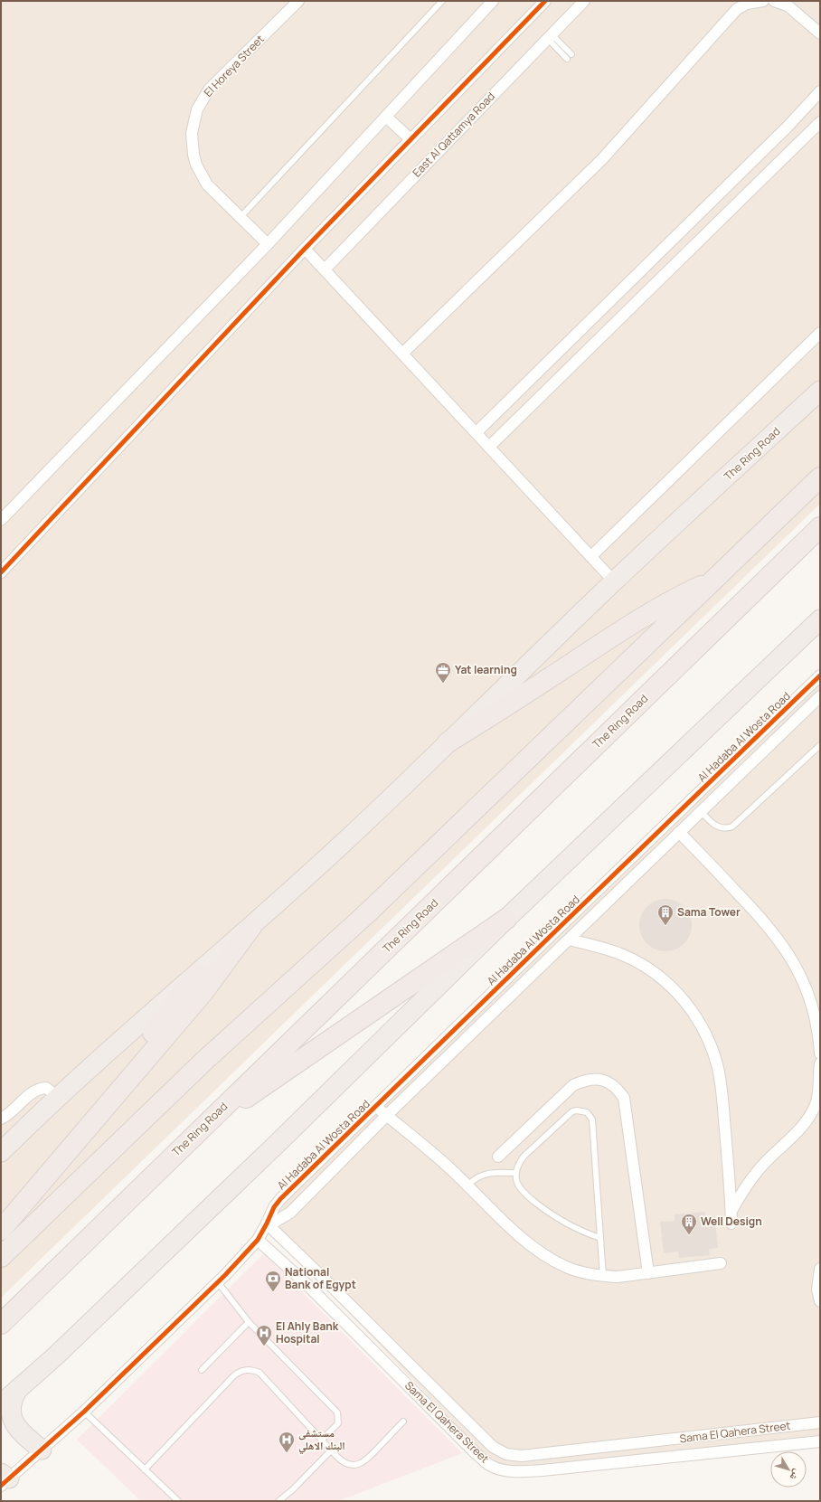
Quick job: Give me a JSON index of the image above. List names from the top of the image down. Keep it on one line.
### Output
{"streets":{"highway":["The Ring Road"],"street":["El Horeya Street","East Al Qattamya Road","Al Hadaba Al Wosta Road","Sama El Qahera Street"]},"crossings":[["Al Hadaba Al Wosta Road","Sama El Qahera Street"]],"places":{"office":["Yat learning"],"building":["Sama Tower","Well Design"],"bank":["National Bank of Egypt"],"hospital":["El Ahly Bank Hospital","مستشفى البنك الاهلي"]},"north":"bottom right"}
